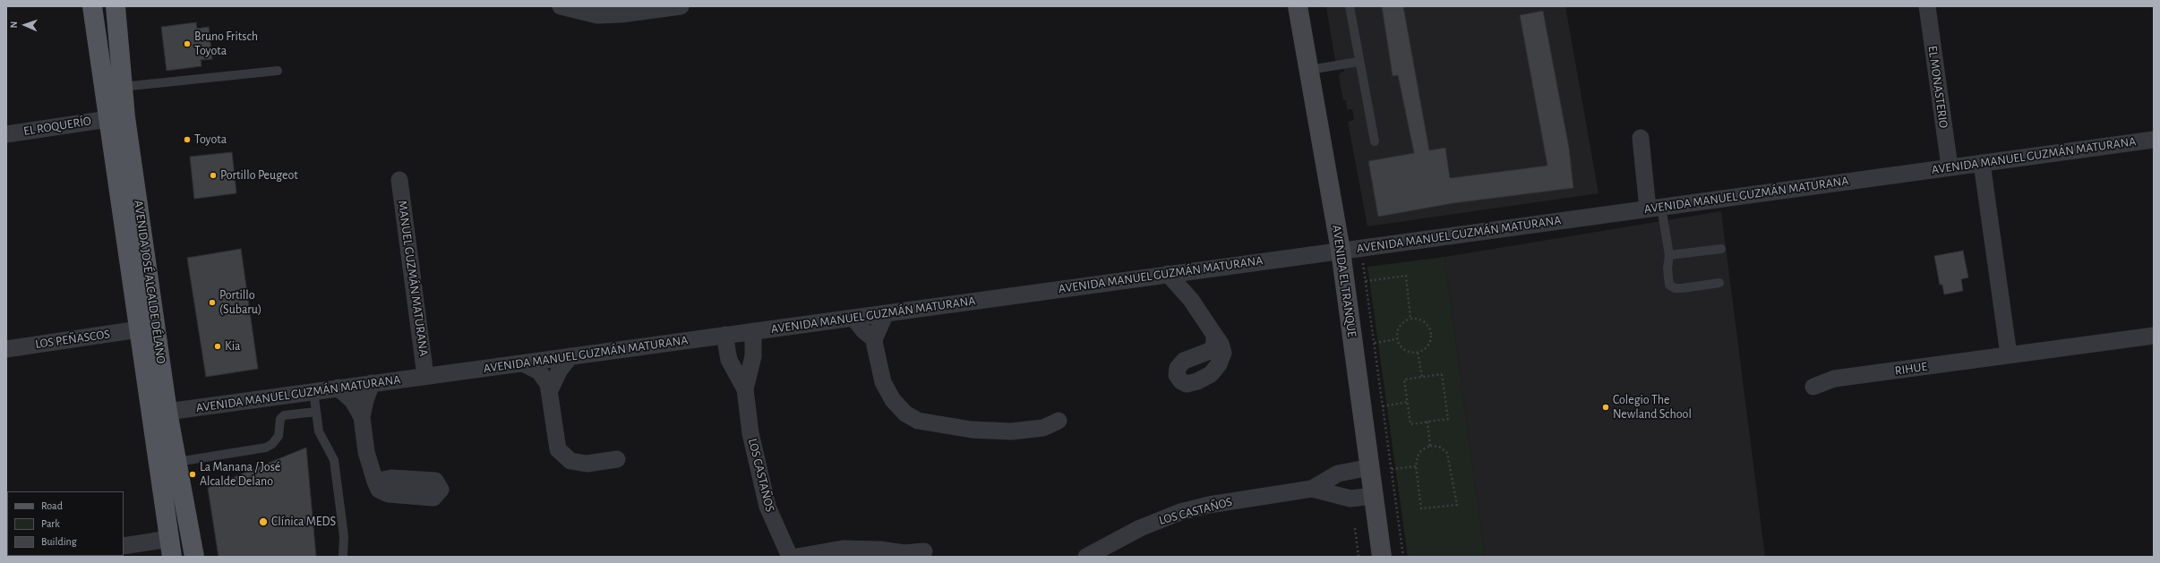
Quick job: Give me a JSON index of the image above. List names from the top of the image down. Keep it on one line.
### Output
{"streets":{"main road":["AVENIDA EL TRANQUE","AVENIDA JOSÉ ALCALDE DÉLANO"],"street":["EL MONASTERIO","EL ROQUERÍO","AVENIDA MANUEL GUZMÁN MATURANA","MANUEL GUZMÁN MATURANA","LOS PEÑASCOS","RIHUE","LOS CASTAÑOS"]},"crossings":[["EL MONASTERIO","AVENIDA MANUEL GUZMÁN MATURANA"],["EL ROQUERÍO","AVENIDA JOSÉ ALCALDE DÉLANO"],["AVENIDA MANUEL GUZMÁN MATURANA","MANUEL GUZMÁN MATURANA"],["AVENIDA MANUEL GUZMÁN MATURANA","AVENIDA EL TRANQUE"],["AVENIDA MANUEL GUZMÁN MATURANA","AVENIDA JOSÉ ALCALDE DÉLANO"],["AVENIDA MANUEL GUZMÁN MATURANA","LOS CASTAÑOS"],["AVENIDA EL TRANQUE","LOS CASTAÑOS"],["AVENIDA JOSÉ ALCALDE DÉLANO","LOS PEÑASCOS"]],"places":["Bruno Fritsch Toyota","Toyota","Portillo Peugeot","Portillo (Subaru)","Kia","Colegio The Newland School","La Manana / José Alcalde Delano","Clínica MEDS"],"legend":["Road","Park","Building"],"north":"left"}
